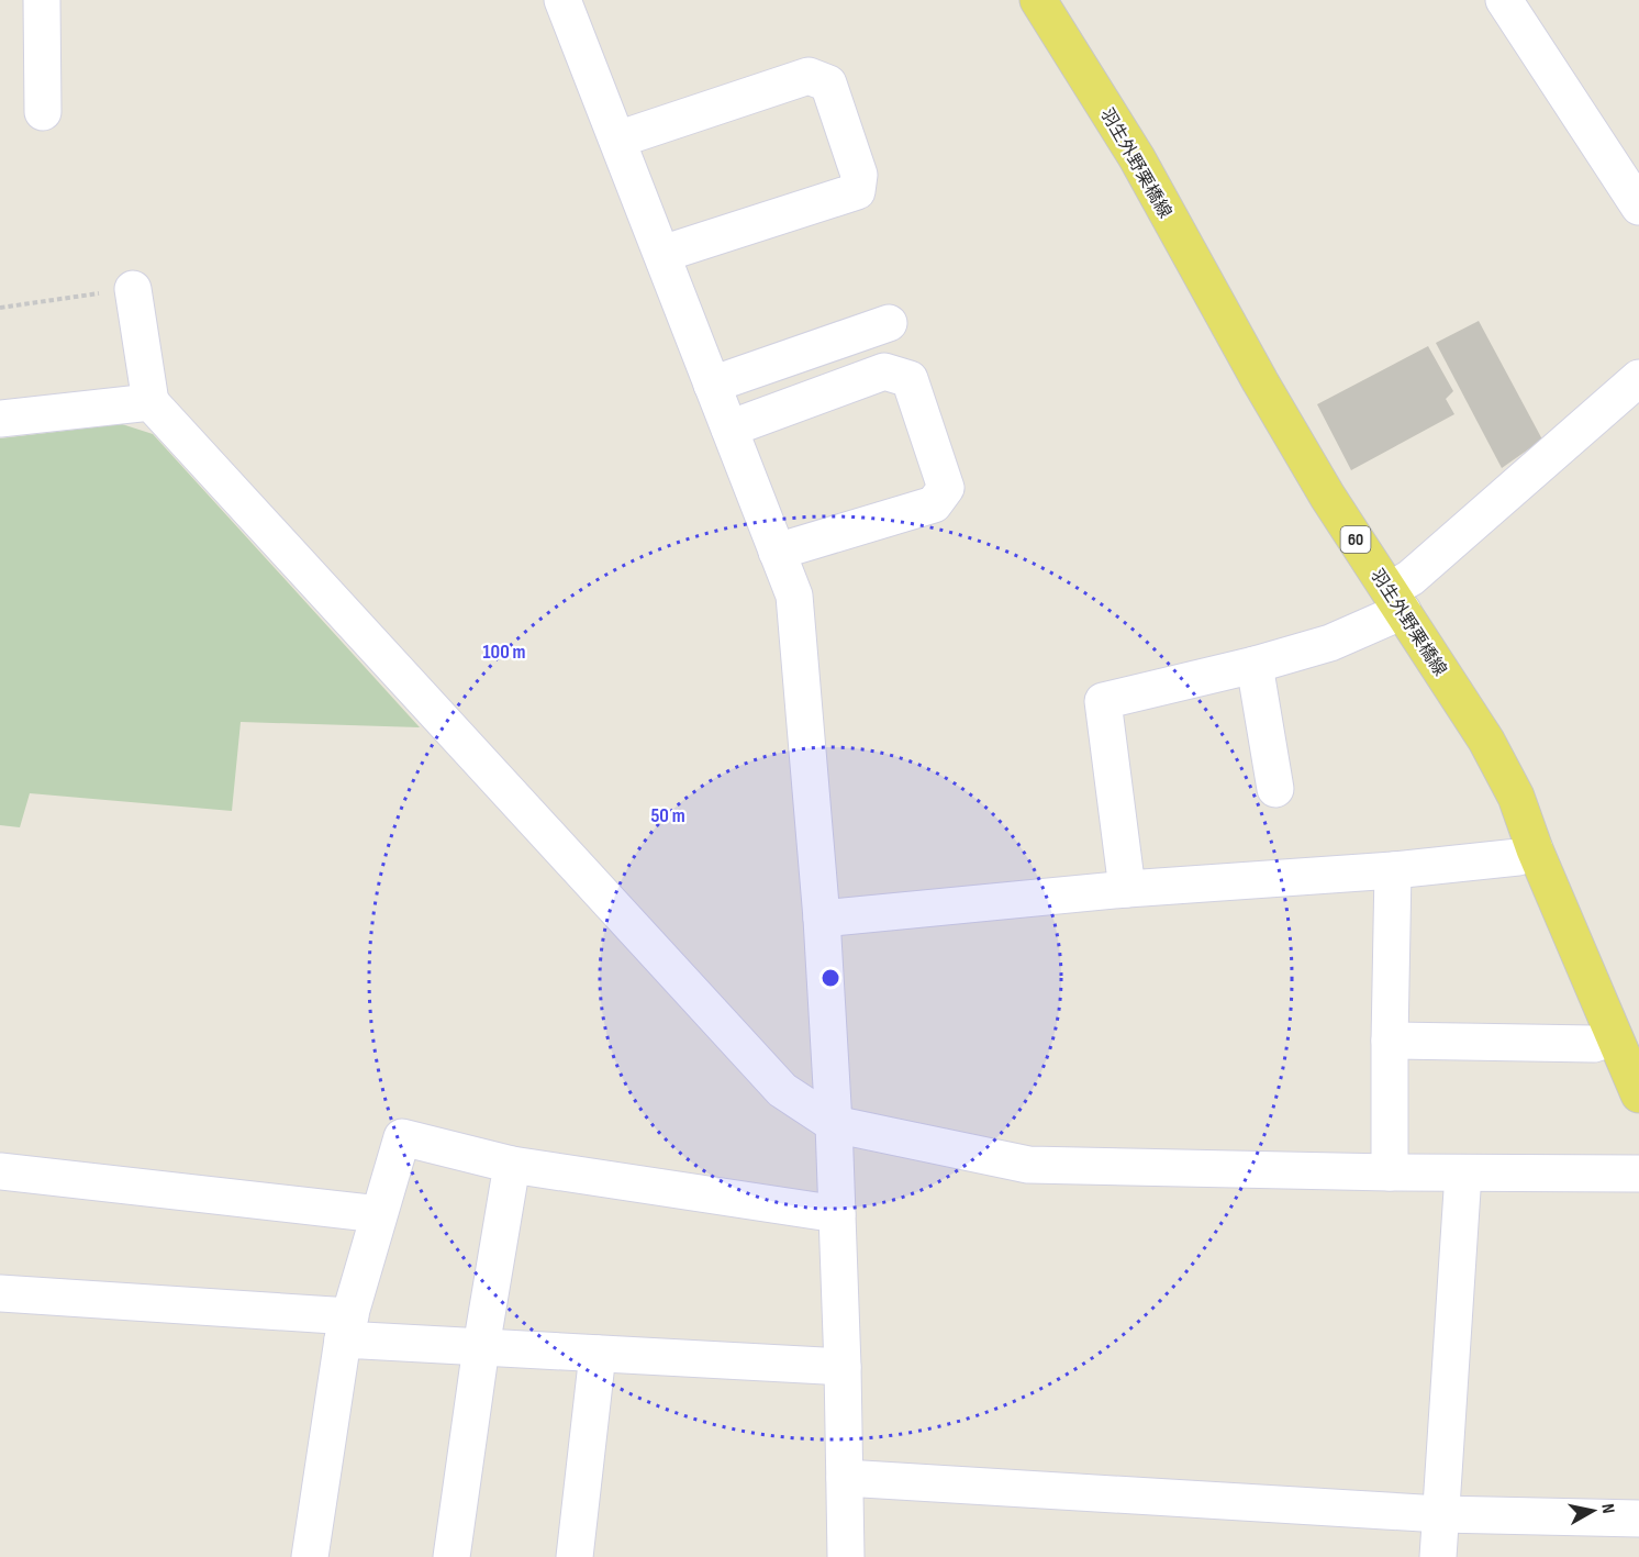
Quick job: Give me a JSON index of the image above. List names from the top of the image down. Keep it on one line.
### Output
{"streets":{"main road":["羽生外野栗橋線","60"]},"north":"right","rings":["100 m","50 m"]}
